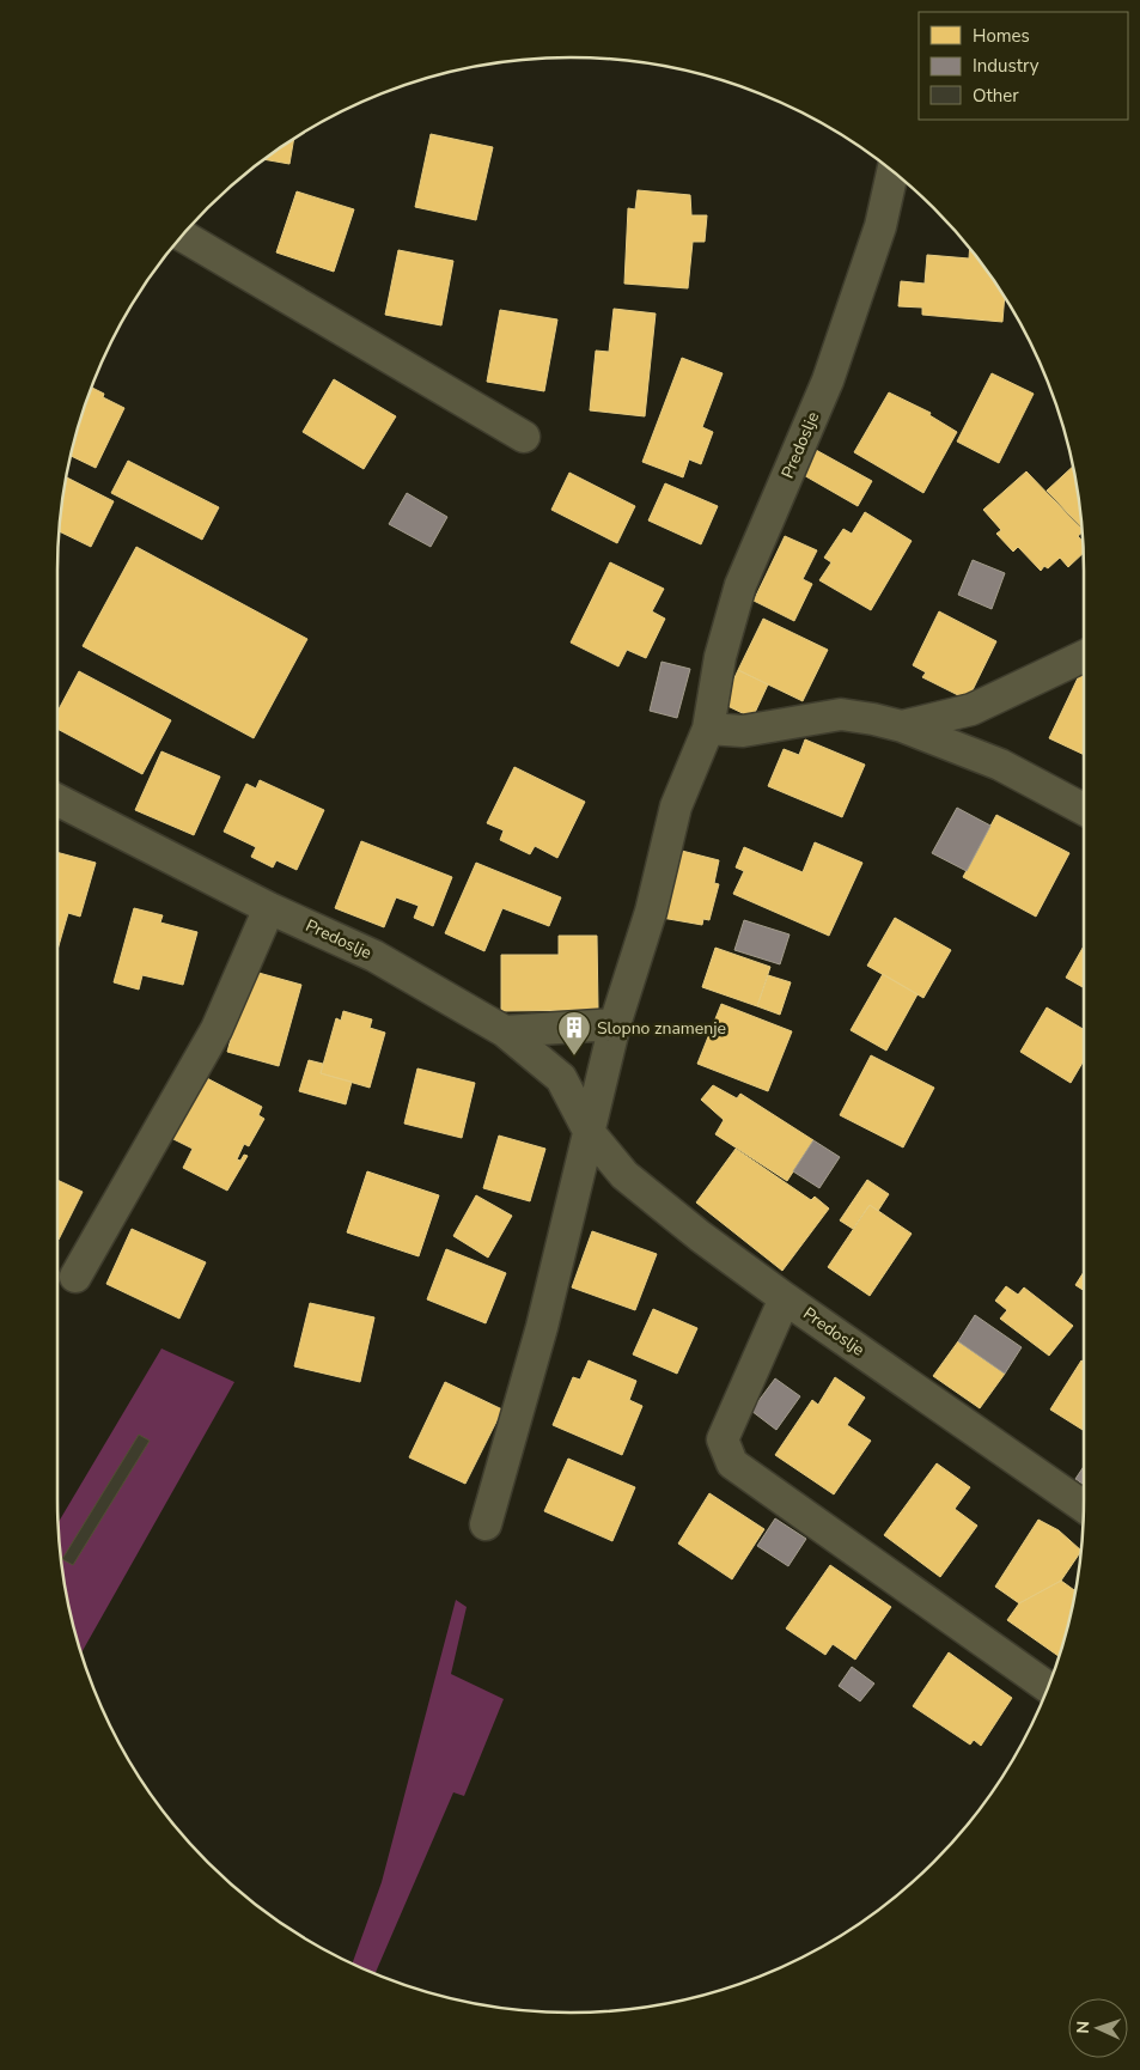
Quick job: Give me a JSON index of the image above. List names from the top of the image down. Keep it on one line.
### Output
{"streets":{"street":["Predoslje"]},"places":{"building":["Slopno znamenje"]},"legend":["Homes","Industry","Other"],"north":"left"}
